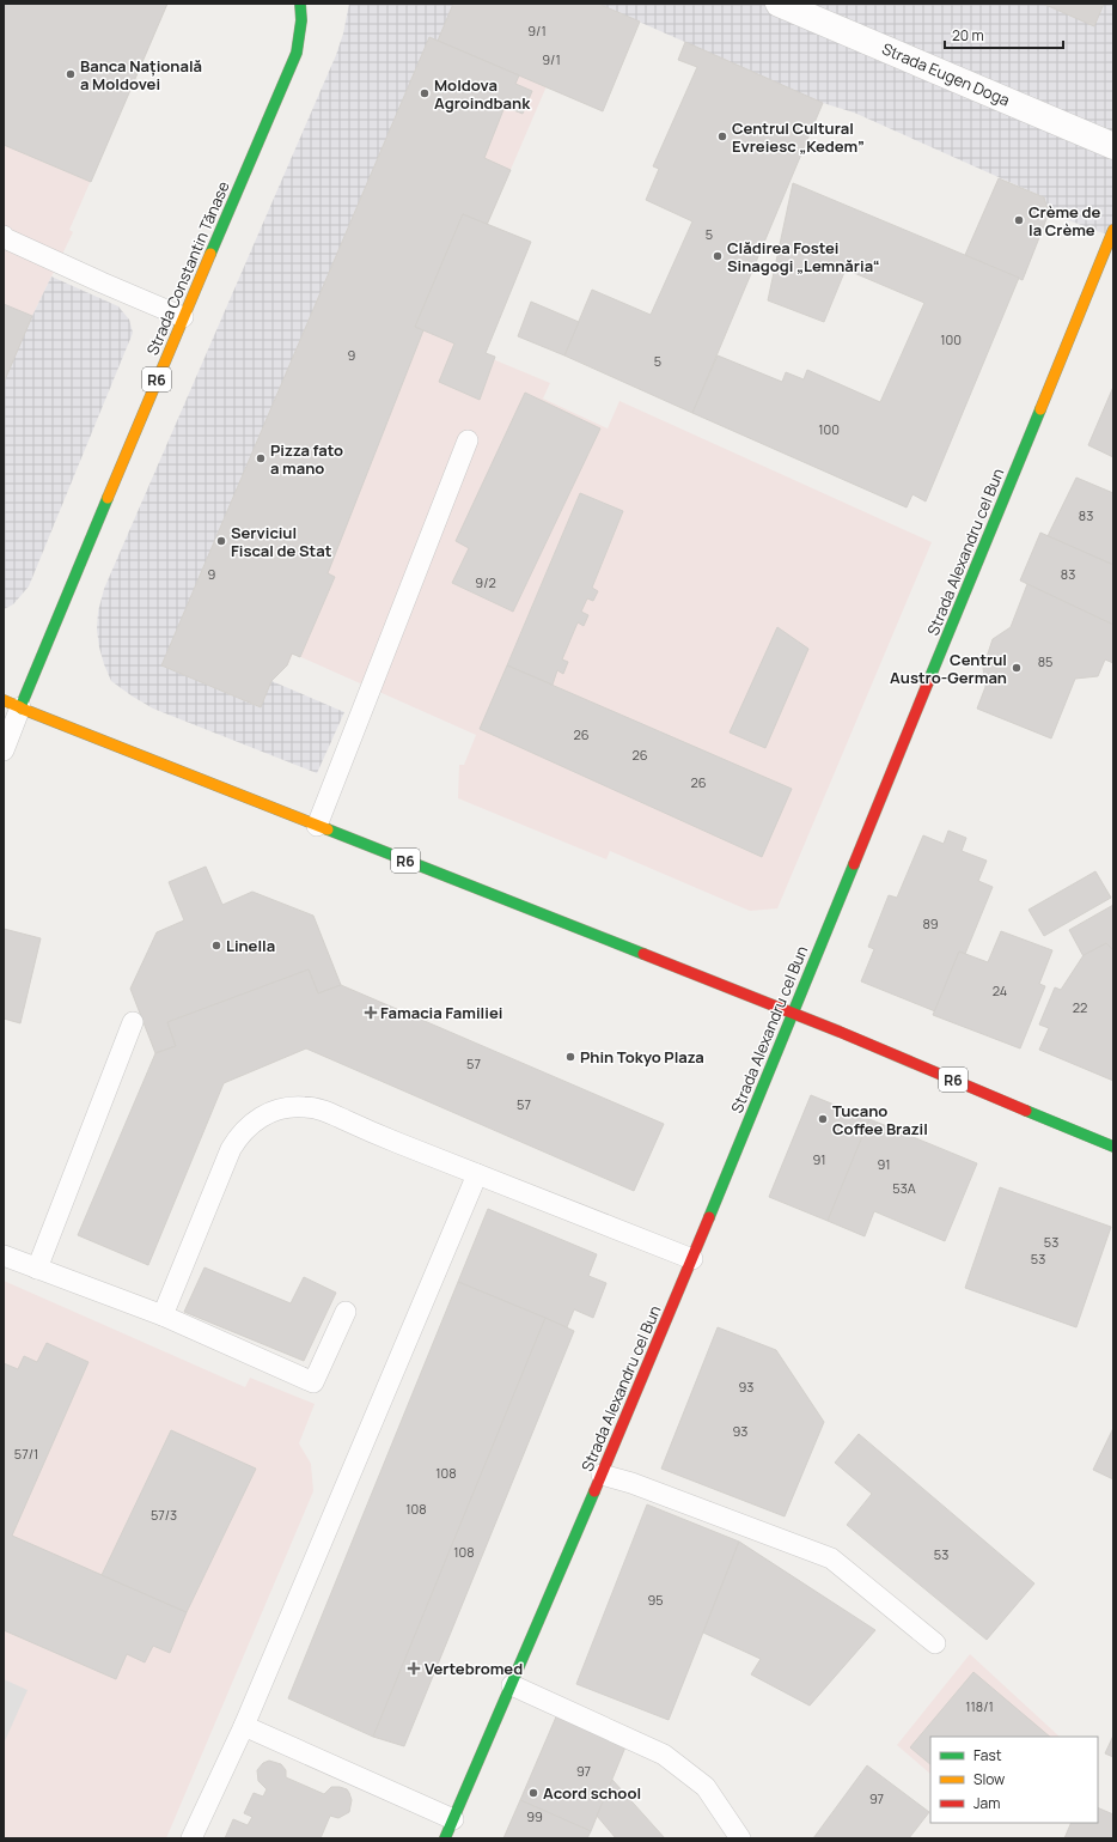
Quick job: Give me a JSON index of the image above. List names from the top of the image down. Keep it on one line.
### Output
{"streets":{"main road":["Strada Constantin Tănase","R6","Strada Alexandru cel Bun"],"street":["Strada Eugen Doga"]},"crossings":[["Strada Constantin Tănase","R6"],["R6","Strada Alexandru cel Bun"]],"places":{"other":["Banca Națională a Moldovei","Moldova Agroindbank","Centrul Cultural Evreiesc „Kedem”","Crème de la Crème","Clădirea Fostei Sinagogi „Lemnăria“","Pizza fato a mano","Serviciul Fiscal de Stat","Centrul Austro-German","Linella","Phin Tokyo Plaza","Tucano Coffee Brazil","Acord school"],"health":["Famacia Familiei","Vertebromed"]},"house_numbers":["9/1","9/1","5","100","9","5","100","83","9","83","9/2","85","26","26","26","89","24","22","57","57","91","91","53A","53","53","93","93","57/1","108","108","57/3","108","53","95","118/1","97","97","99"],"legend":["Fast","Slow","Jam"],"scale_bar":"20 m"}
